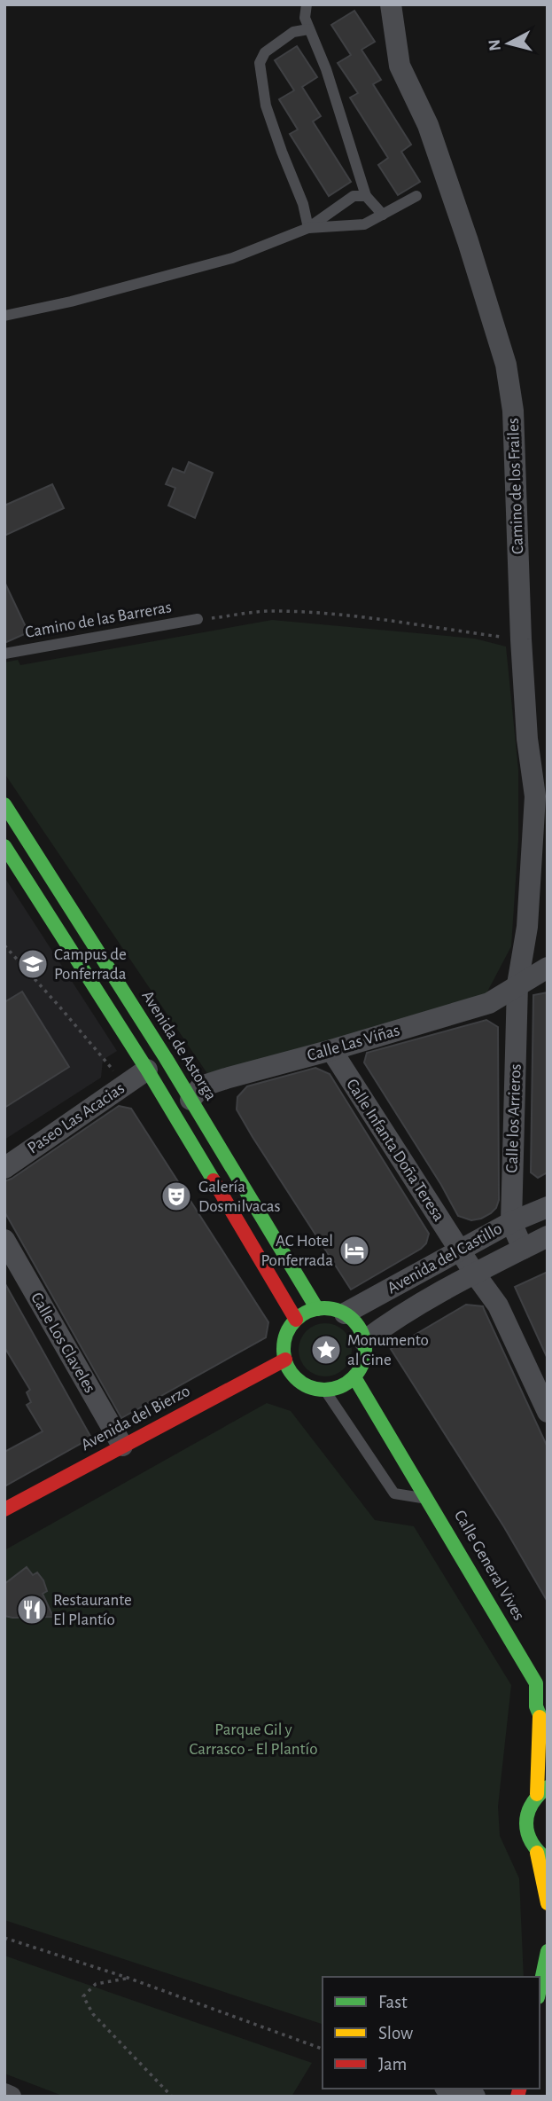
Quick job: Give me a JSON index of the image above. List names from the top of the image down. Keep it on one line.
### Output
{"streets":{"main road":["Avenida de Astorga","Avenida del Bierzo","Calle General Vives"],"street":["Camino de los Frailes","Calle Las Viñas","Paseo Las Acacias","Calle los Arrieros","Calle Infanta Doña Teresa","Avenida del Castillo","Calle Los Claveles"],"lane":["Camino de las Barreras"]},"crossings":[["Camino de los Frailes","Calle Las Viñas"],["Camino de los Frailes","Calle los Arrieros"],["Calle Las Viñas","Avenida de Astorga"],["Calle Las Viñas","Calle los Arrieros"],["Calle Las Viñas","Calle Infanta Doña Teresa"],["Avenida de Astorga","Avenida del Castillo"],["Avenida de Astorga","Avenida del Bierzo"],["Avenida de Astorga","Calle General Vives"],["Calle los Arrieros","Avenida del Castillo"],["Calle Infanta Doña Teresa","Avenida del Castillo"],["Avenida del Castillo","Avenida del Bierzo"],["Avenida del Castillo","Calle General Vives"],["Calle Los Claveles","Avenida del Bierzo"],["Avenida del Bierzo","Calle General Vives"]],"parks":["Parque Gil y Carrasco - El Plantío"],"places":{"school or university":["Campus de Ponferrada"],"theatre":["Galería Dosmilvacas"],"hotel":["AC Hotel Ponferrada"],"place":["Monumento al Cine"],"restaurant":["Restaurante El Plantío"]},"legend":["Fast","Slow","Jam"],"north":"left"}
